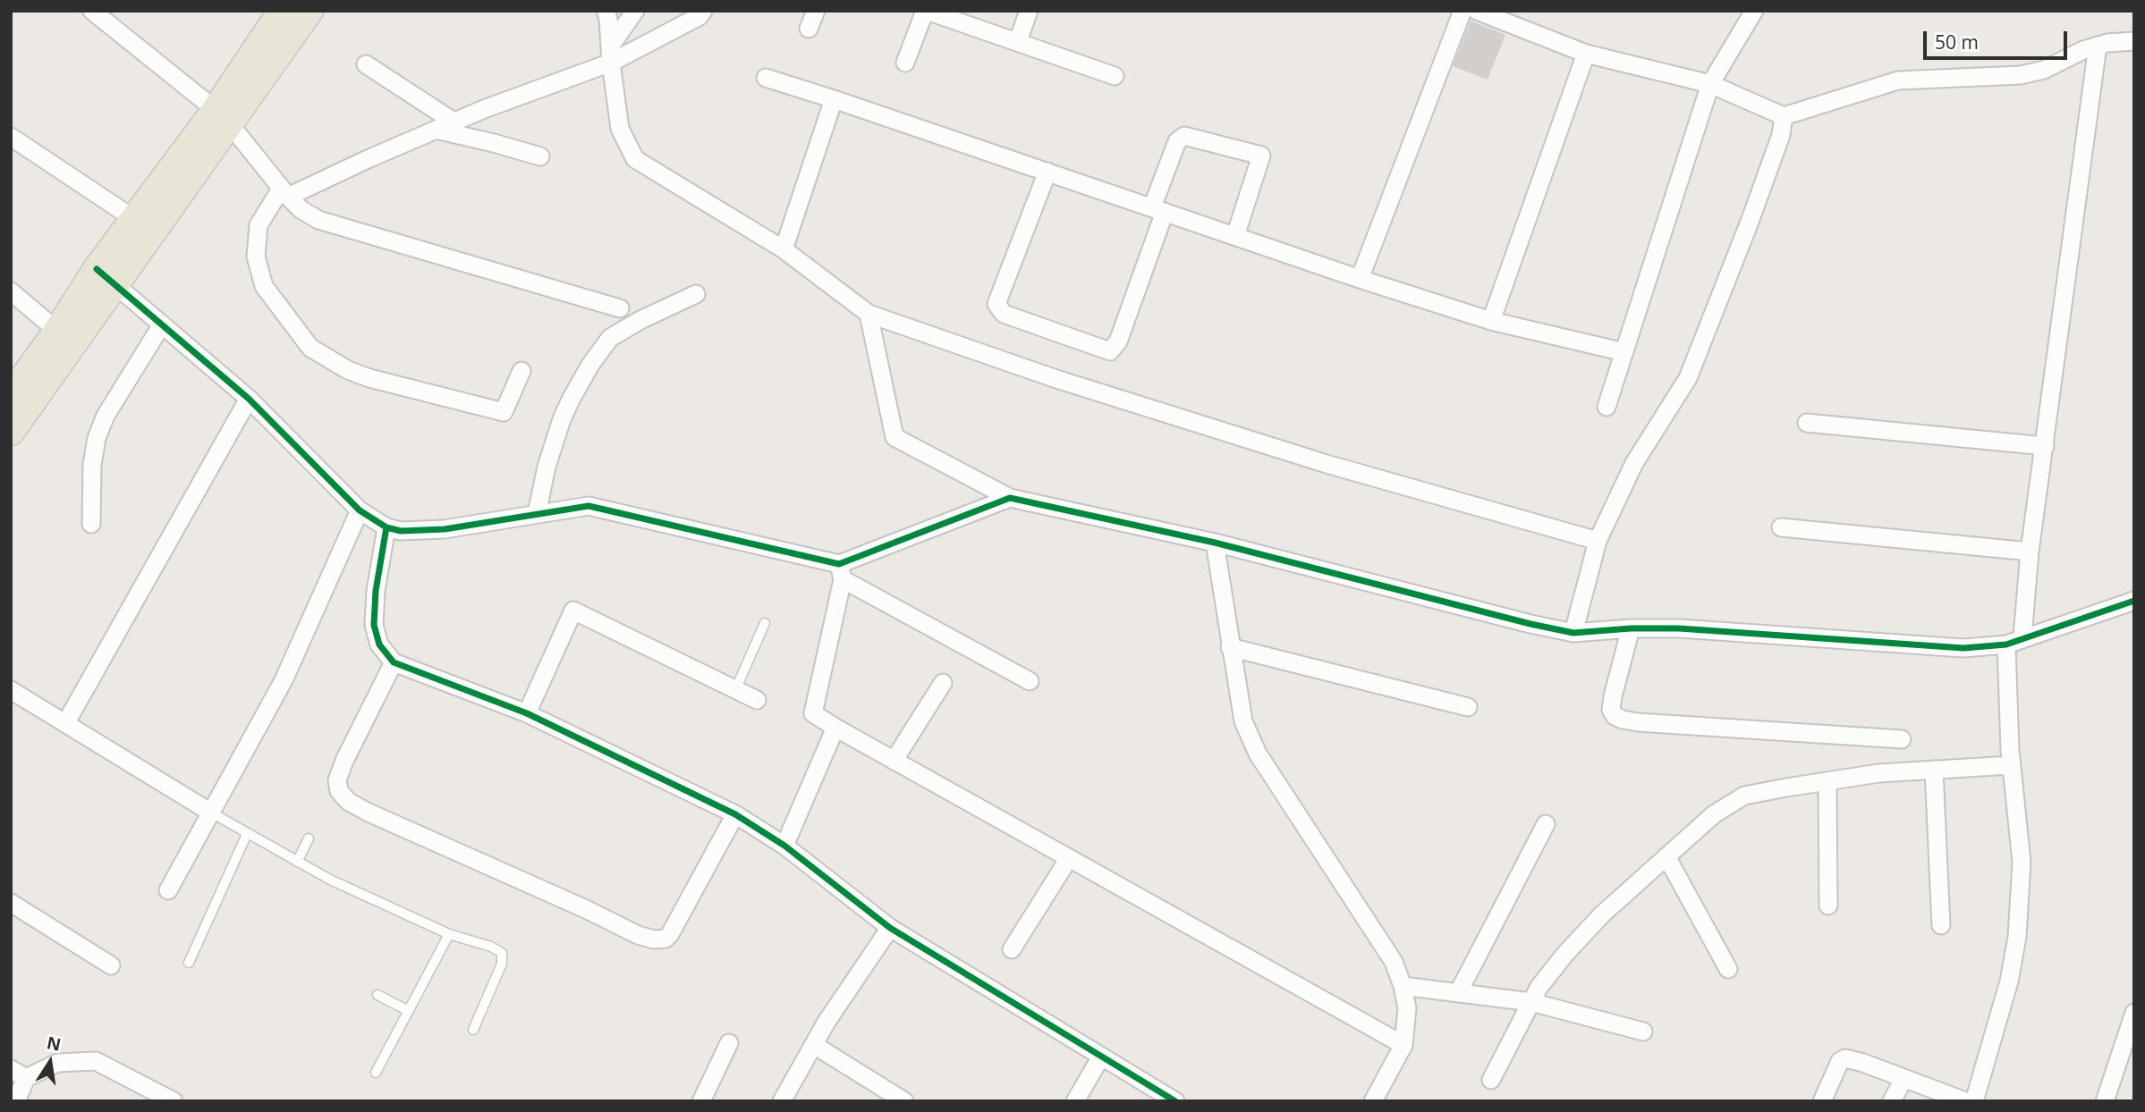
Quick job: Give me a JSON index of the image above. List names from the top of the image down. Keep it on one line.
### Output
{"scale_bar":"50 m","north":"top"}
